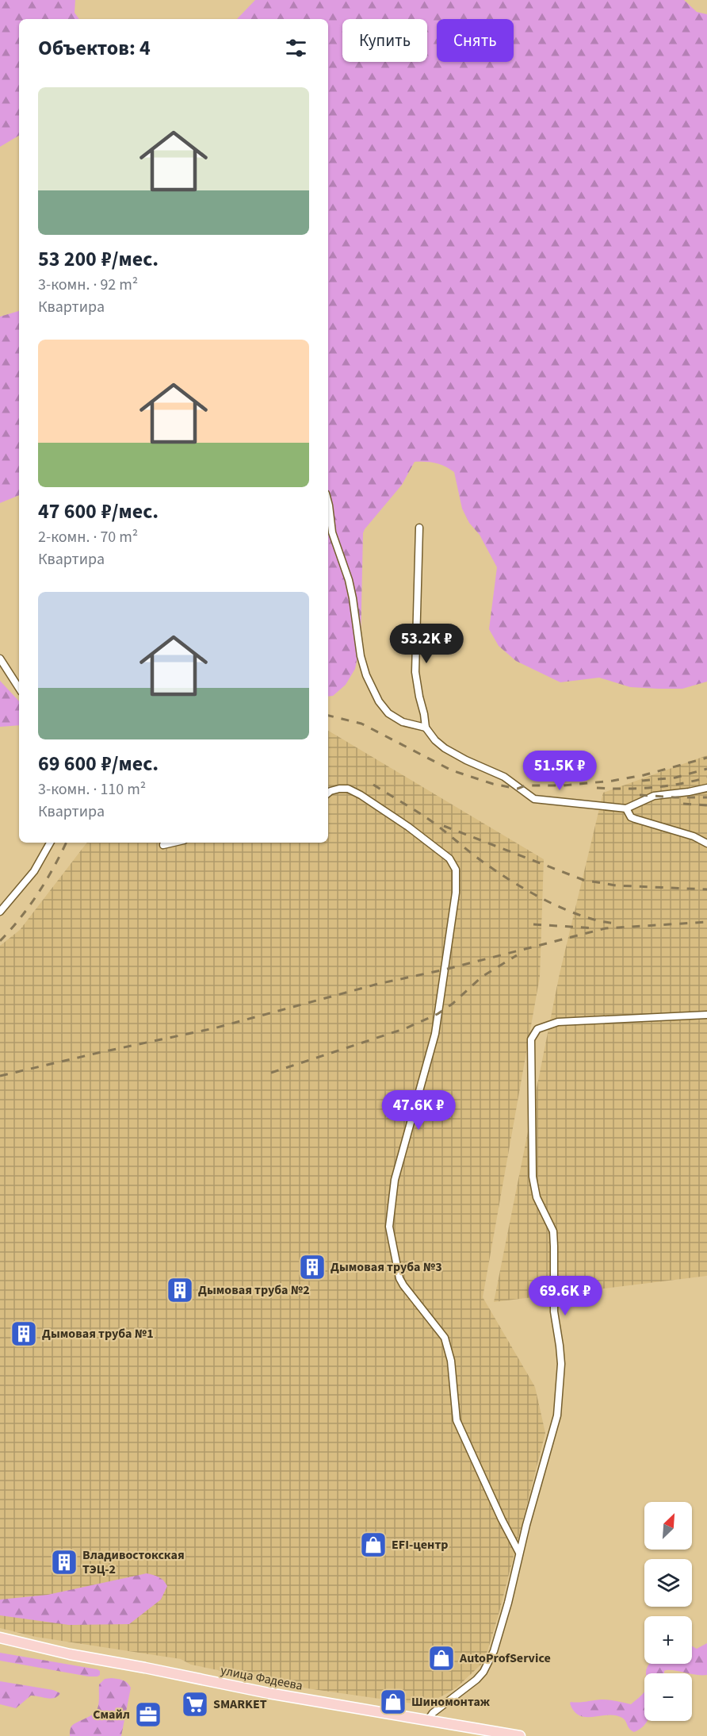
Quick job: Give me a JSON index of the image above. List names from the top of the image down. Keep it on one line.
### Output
{"streets":{"main road":["улица Фадеева"]},"places":{"building":["Дымовая труба №3","Дымовая труба №2","Дымовая труба №1","Владивостокская ТЭЦ-2"],"shop":["EFI-центр","AutoProfService","Шиномонтаж"],"supermarket":["SMARKET"],"office":["Смайл"]},"north":"top right","page":{"chip":["Купить","Снять"],"heading":"Объектов: 4","list":[{"name":"53 200 ₽/мес.","note":"3-комн. · 92 m² · Квартира"},{"name":"47 600 ₽/мес.","note":"2-комн. · 70 m² · Квартира"},{"name":"69 600 ₽/мес.","note":"3-комн. · 110 m² · Квартира"}],"price":["53.2K ₽","51.5K ₽","47.6K ₽","69.6K ₽"],"map_buttons":["+","−"]}}
